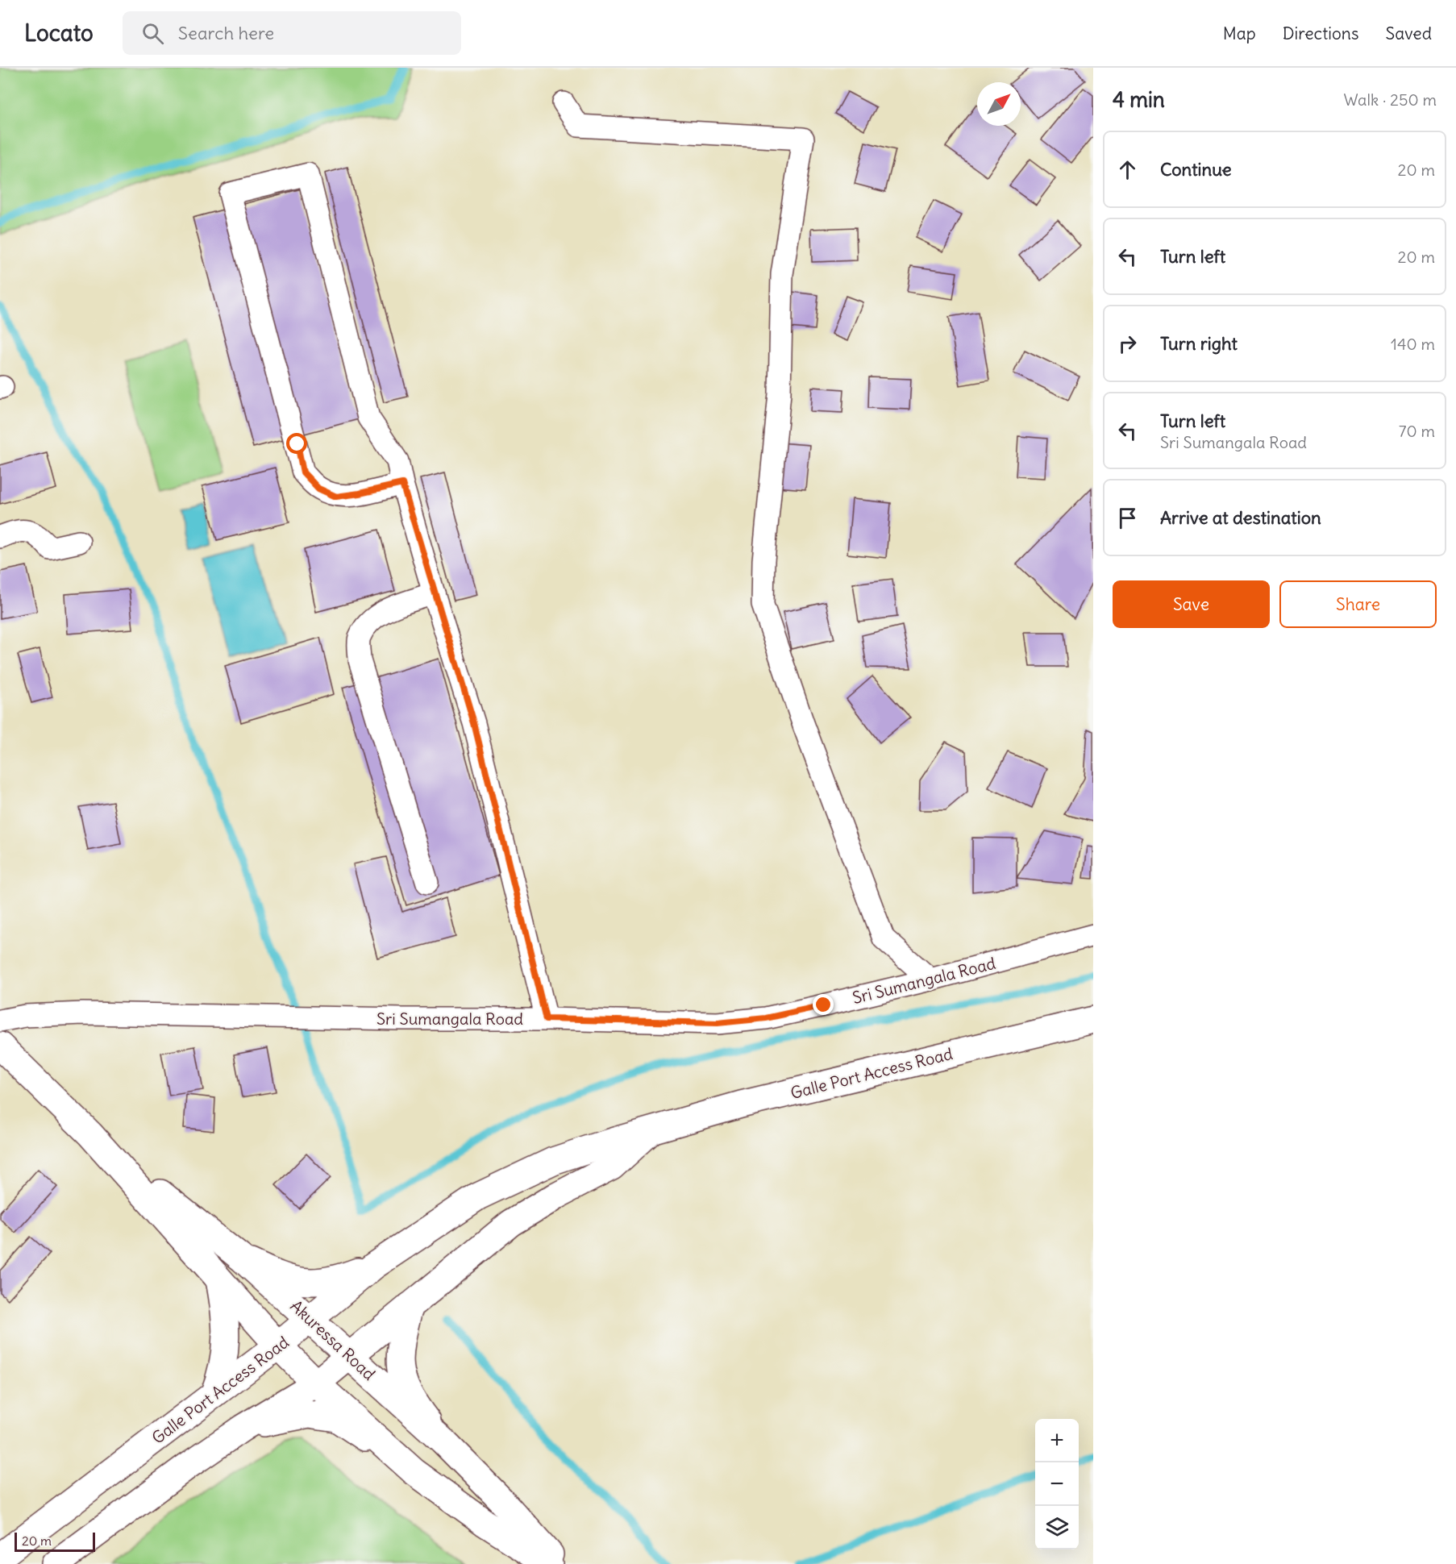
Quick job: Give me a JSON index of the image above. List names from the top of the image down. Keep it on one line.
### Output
{"streets":{"main road":["Galle Port Access Road","Akuressa Road"],"street":["Sri Sumangala Road"]},"crossings":[["Galle Port Access Road","Akuressa Road"]],"scale_bar":"20 m","north":"top right","page":{"header":"Locato","search":"Search here","nav":["Map","Directions","Saved"],"heading":["4 min","Walk · 250 m"],"list":[["Continue","20 m"],["Turn left","20 m"],["Turn right","140 m"],["Turn left","Sri Sumangala Road","70 m"],"Arrive at destination"],"buttons":["Save","Share"],"map_buttons":["+","−"],"scale":"20 m"}}
